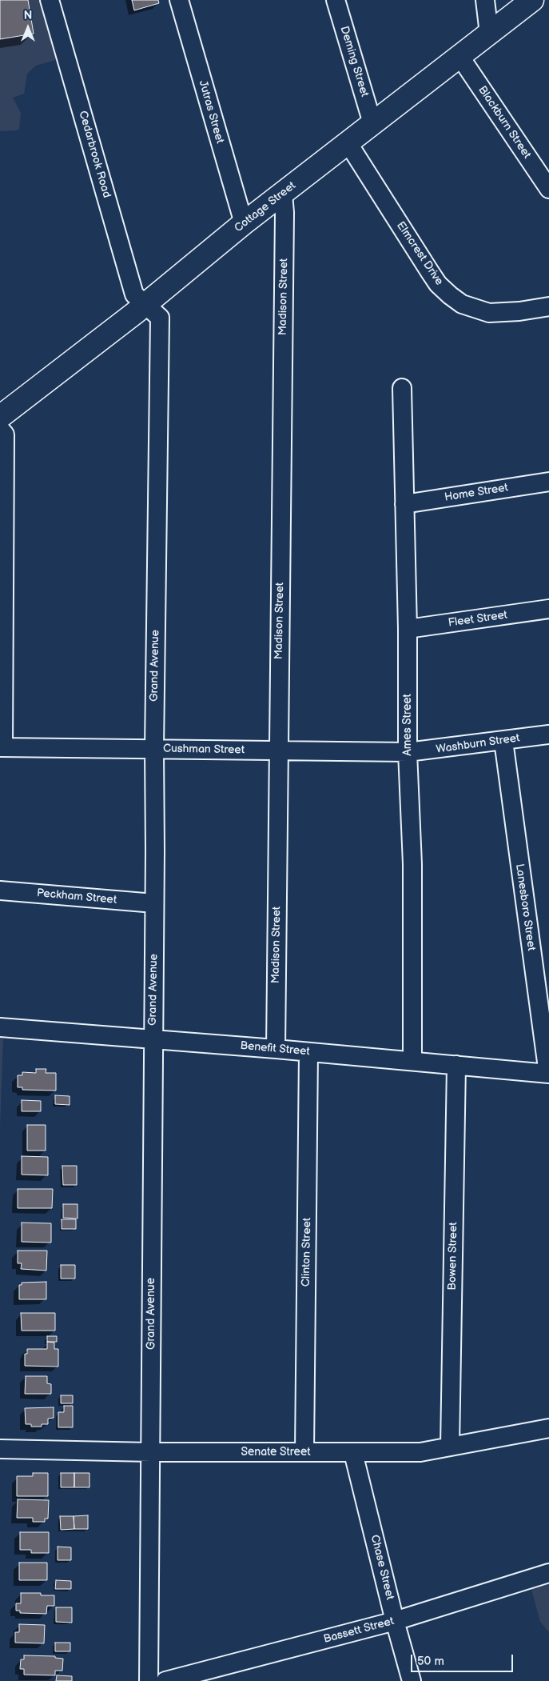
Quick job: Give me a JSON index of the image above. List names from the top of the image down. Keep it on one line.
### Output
{"streets":{"main road":["Cottage Street"],"street":["Deming Street","Jutras Street","Blackburn Street","Cedarbrook Road","Elmcrest Drive","Madison Street","Home Street","Fleet Street","Grand Avenue","Ames Street","Washburn Street","Cushman Street","Peckham Street","Lanesboro Street","Benefit Street","Clinton Street","Bowen Street","Senate Street","Chase Street","Bassett Street"]},"crossings":[["Deming Street","Cottage Street"],["Jutras Street","Cottage Street"],["Blackburn Street","Cottage Street"],["Cedarbrook Road","Cottage Street"],["Cedarbrook Road","Grand Avenue"],["Cottage Street","Elmcrest Drive"],["Cottage Street","Madison Street"],["Cottage Street","Grand Avenue"],["Madison Street","Cushman Street"],["Madison Street","Benefit Street"],["Home Street","Ames Street"],["Fleet Street","Ames Street"],["Grand Avenue","Cushman Street"],["Grand Avenue","Peckham Street"],["Grand Avenue","Benefit Street"],["Grand Avenue","Senate Street"],["Ames Street","Washburn Street"],["Ames Street","Cushman Street"],["Ames Street","Benefit Street"],["Washburn Street","Cushman Street"],["Washburn Street","Lanesboro Street"],["Lanesboro Street","Benefit Street"],["Benefit Street","Clinton Street"],["Benefit Street","Bowen Street"],["Clinton Street","Senate Street"],["Bowen Street","Senate Street"],["Senate Street","Chase Street"],["Chase Street","Bassett Street"]],"scale_bar":"50 m","north":"top"}
